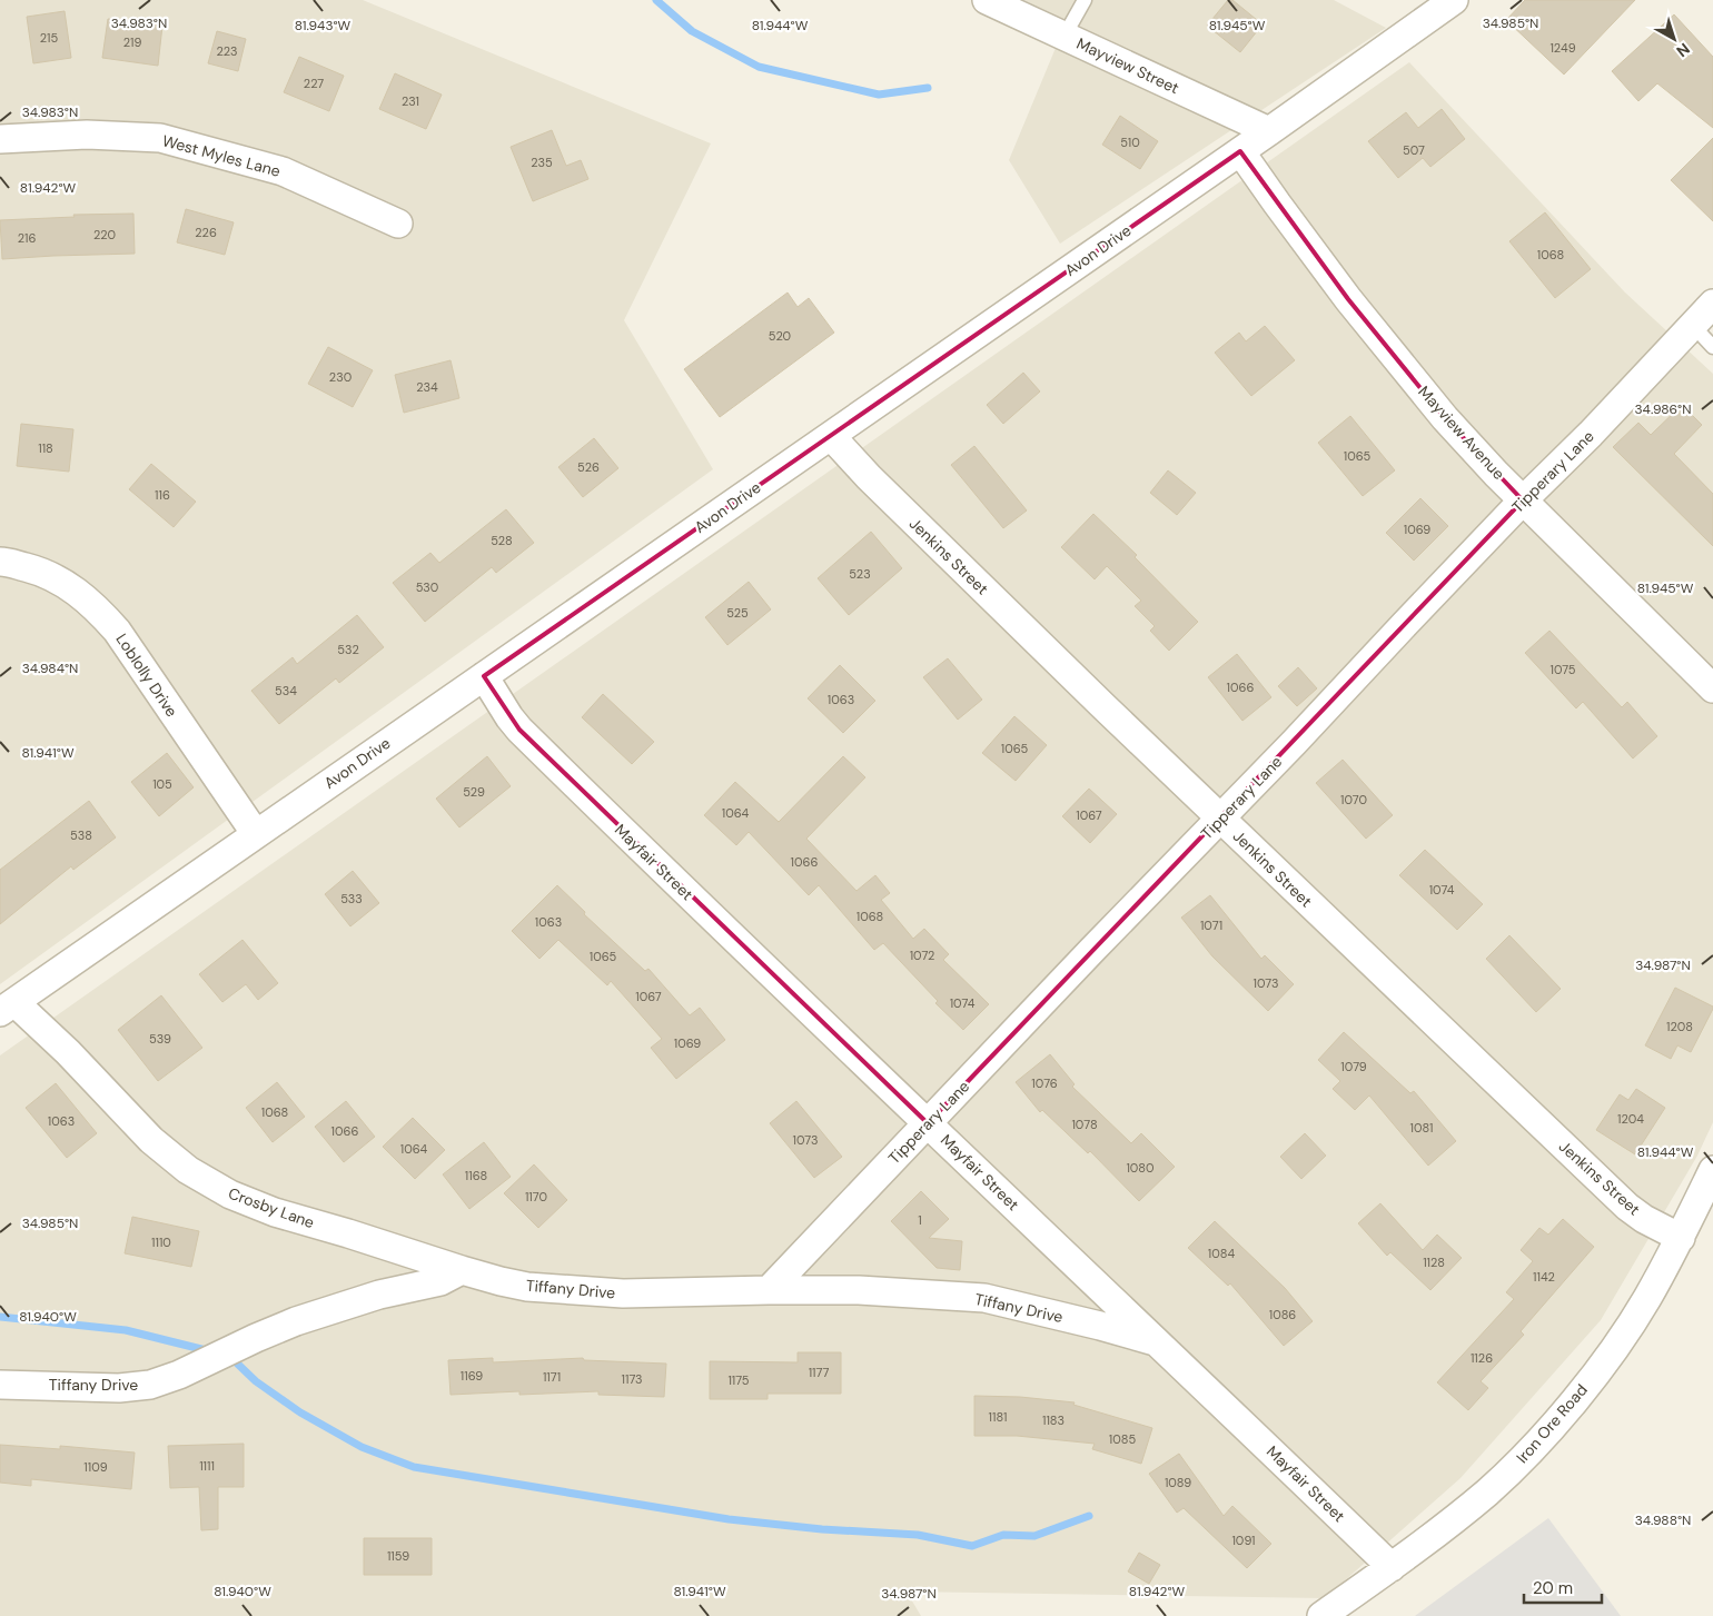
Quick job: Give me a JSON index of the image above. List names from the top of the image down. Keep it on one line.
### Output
{"streets":{"street":["Mayview Street","West Myles Lane","Avon Drive","Mayview Avenue","Tipperary Lane","Jenkins Street","Loblolly Drive","Mayfair Street","Crosby Lane","Tiffany Drive","Iron Ore Road"]},"crossings":[["Mayview Street","Avon Drive"],["Avon Drive","Mayview Avenue"],["Avon Drive","Jenkins Street"],["Avon Drive","Loblolly Drive"],["Avon Drive","Mayfair Street"],["Avon Drive","Crosby Lane"],["Mayview Avenue","Tipperary Lane"],["Tipperary Lane","Jenkins Street"],["Tipperary Lane","Mayfair Street"],["Tipperary Lane","Tiffany Drive"],["Jenkins Street","Iron Ore Road"],["Mayfair Street","Tiffany Drive"],["Mayfair Street","Iron Ore Road"],["Crosby Lane","Tiffany Drive"]],"house_numbers":["215","219","1249","223","227","231","510","507","235","226","220","216","1068","520","230","234","118","1065","526","116","1069","528","523","530","525","532","1075","1066","534","1063","1065","105","529","1070","1064","1067","538","1066","1074","533","1068","1063","1071","1072","1065","1073","1067","1074","1208","539","1069","1079","1076","1068","1204","1063","1078","1081","1066","1073","1064","1080","1168","1170","1","1110","1084","1128","1142","1086","1126","1177","1169","1171","1173","1175","1181","1183","1085","1111","1109","1089","1091","1159"],"scale_bar":"20 m","north":"bottom right","coordinates":["34.983°N","34.985°N","81.944°W","81.945°W","81.943°W","81.942°W","34.986°N","34.984°N","81.941°W","34.987°N","81.940°W","34.988°N"]}
